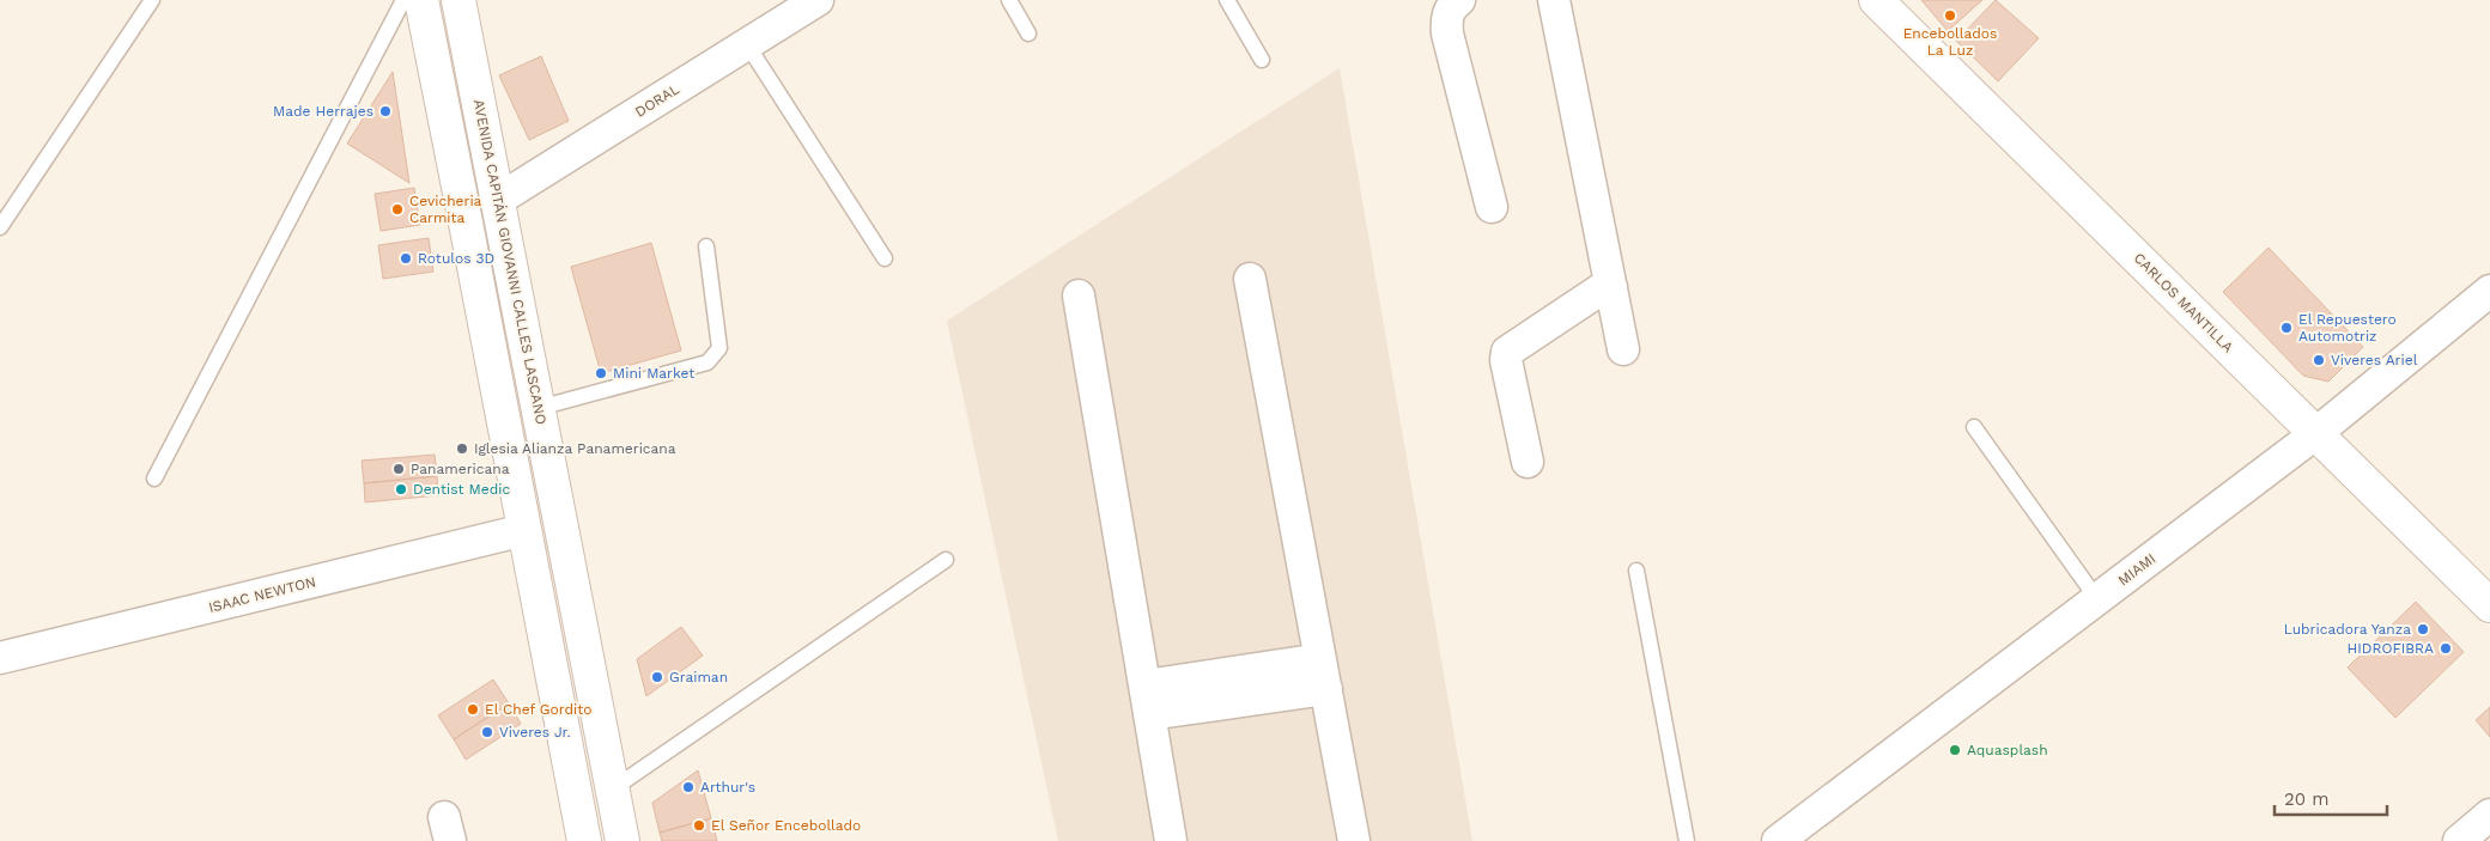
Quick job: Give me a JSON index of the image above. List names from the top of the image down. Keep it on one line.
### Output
{"streets":{"main road":["AVENIDA CAPITÁN GIOVANNI CALLES LASCANO","CARLOS MANTILLA"],"street":["DORAL","MIAMI","ISAAC NEWTON"]},"crossings":[["DORAL","AVENIDA CAPITÁN GIOVANNI CALLES LASCANO"],["CARLOS MANTILLA","MIAMI"]],"places":["Encebollados La Luz","Made Herrajes","Cevicheria Carmita","Rotulos 3D","El Repuestero Automotriz","Viveres Ariel","Mini Market","Iglesia Alianza Panamericana","Panamericana","Dentist Medic","Lubricadora Yanza","HIDROFIBRA","Graiman","El Chef Gordito","Viveres Jr.","Aquasplash","Arthur's","El Señor Encebollado"],"scale_bar":"20 m"}
